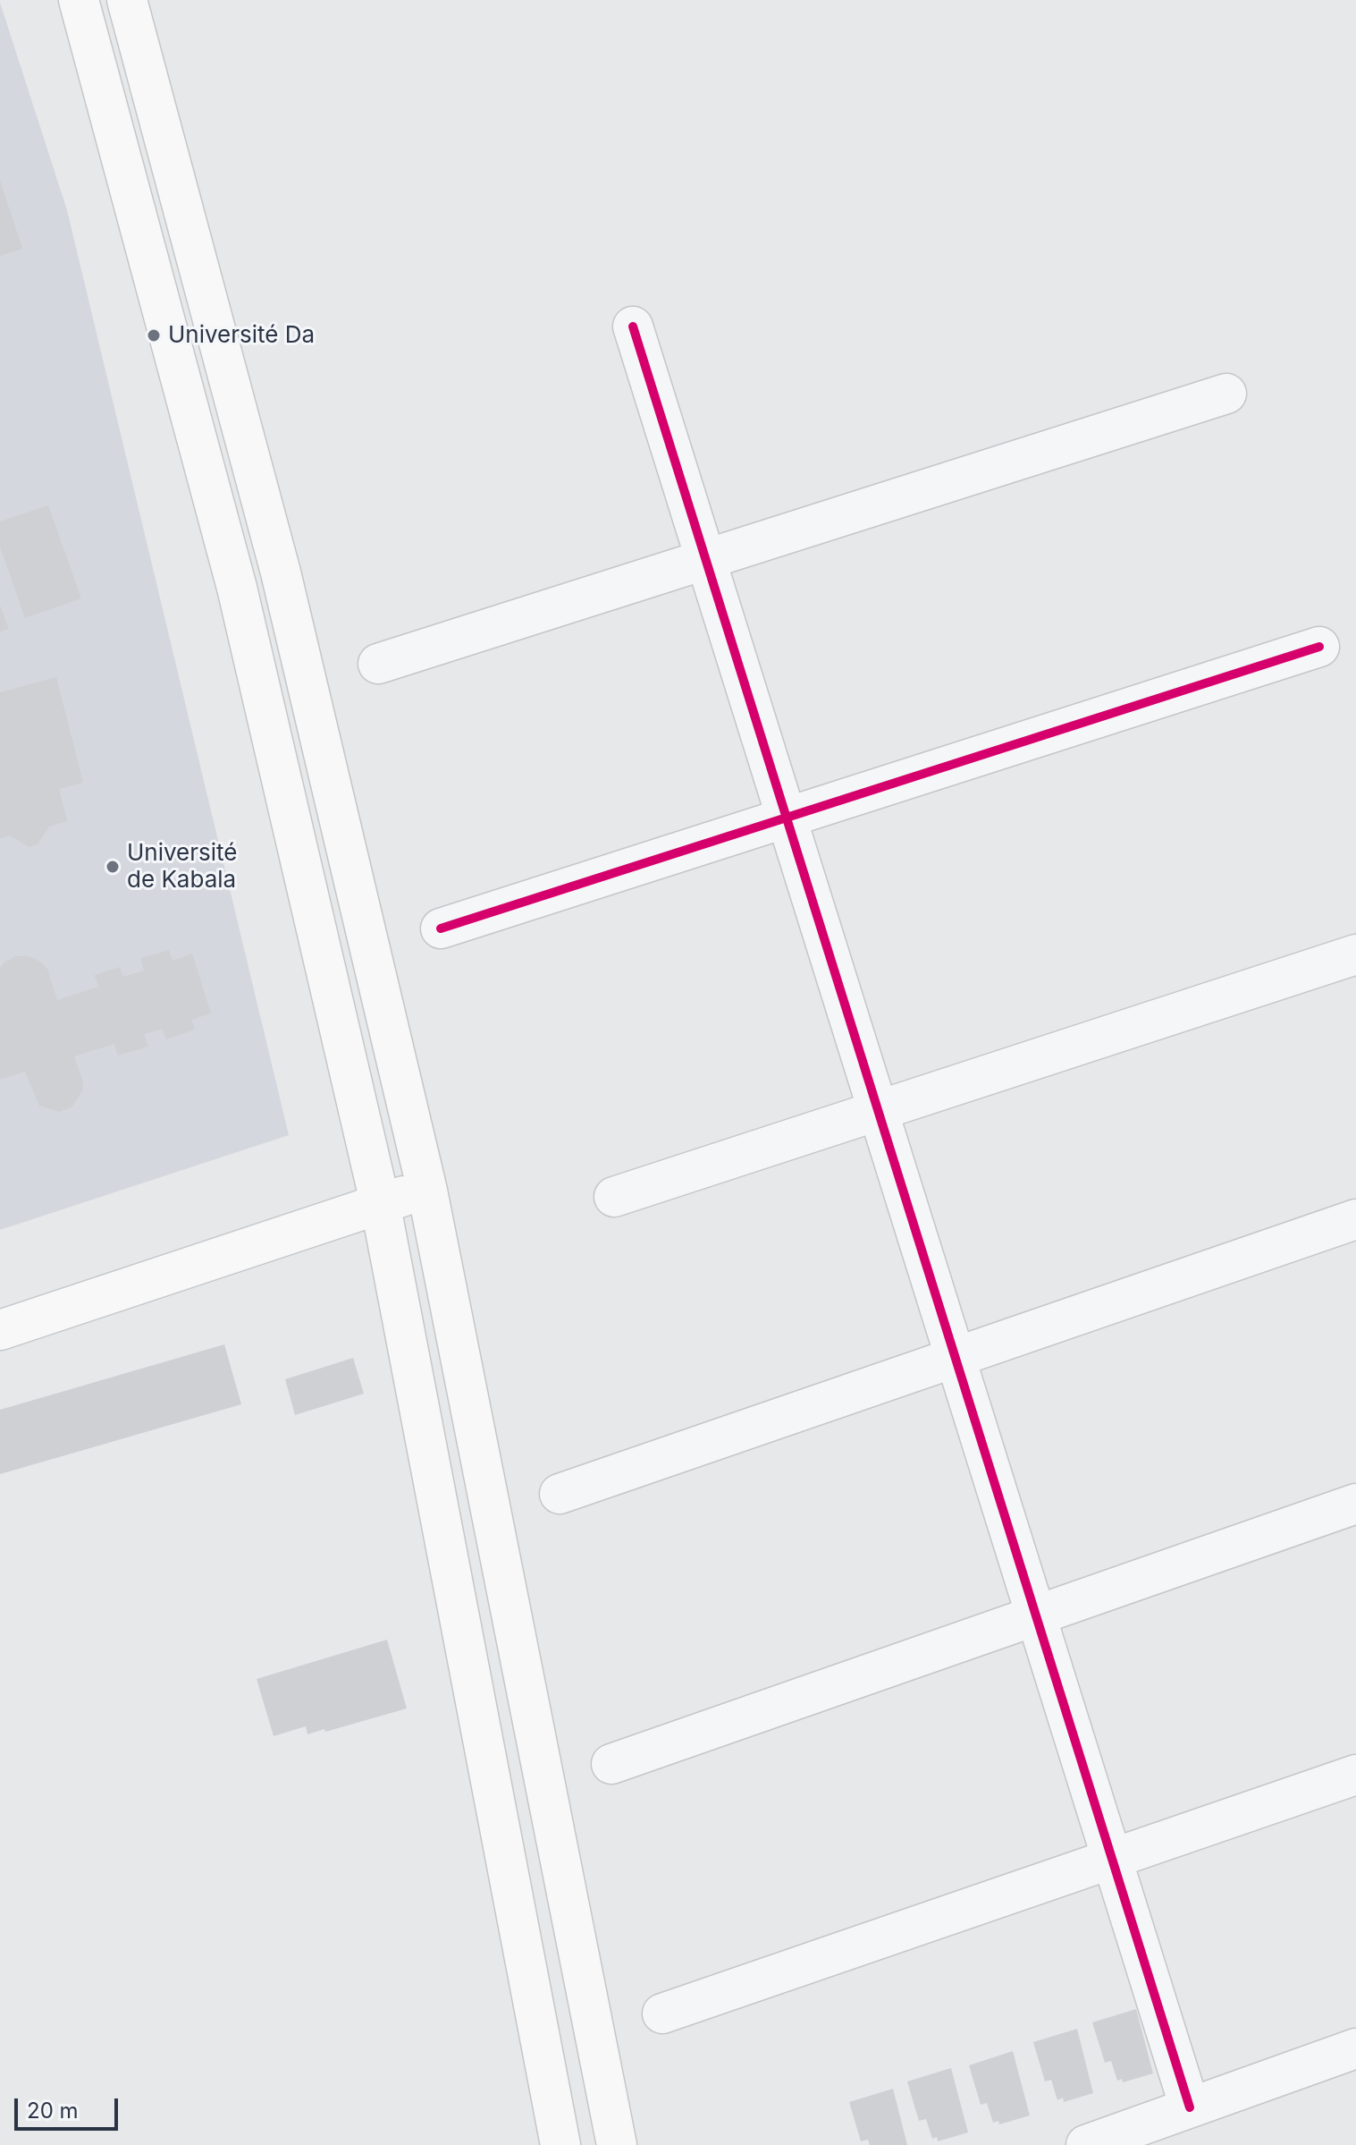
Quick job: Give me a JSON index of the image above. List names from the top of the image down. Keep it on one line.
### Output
{"places":["Université Da","Université de Kabala"],"scale_bar":"20 m"}
